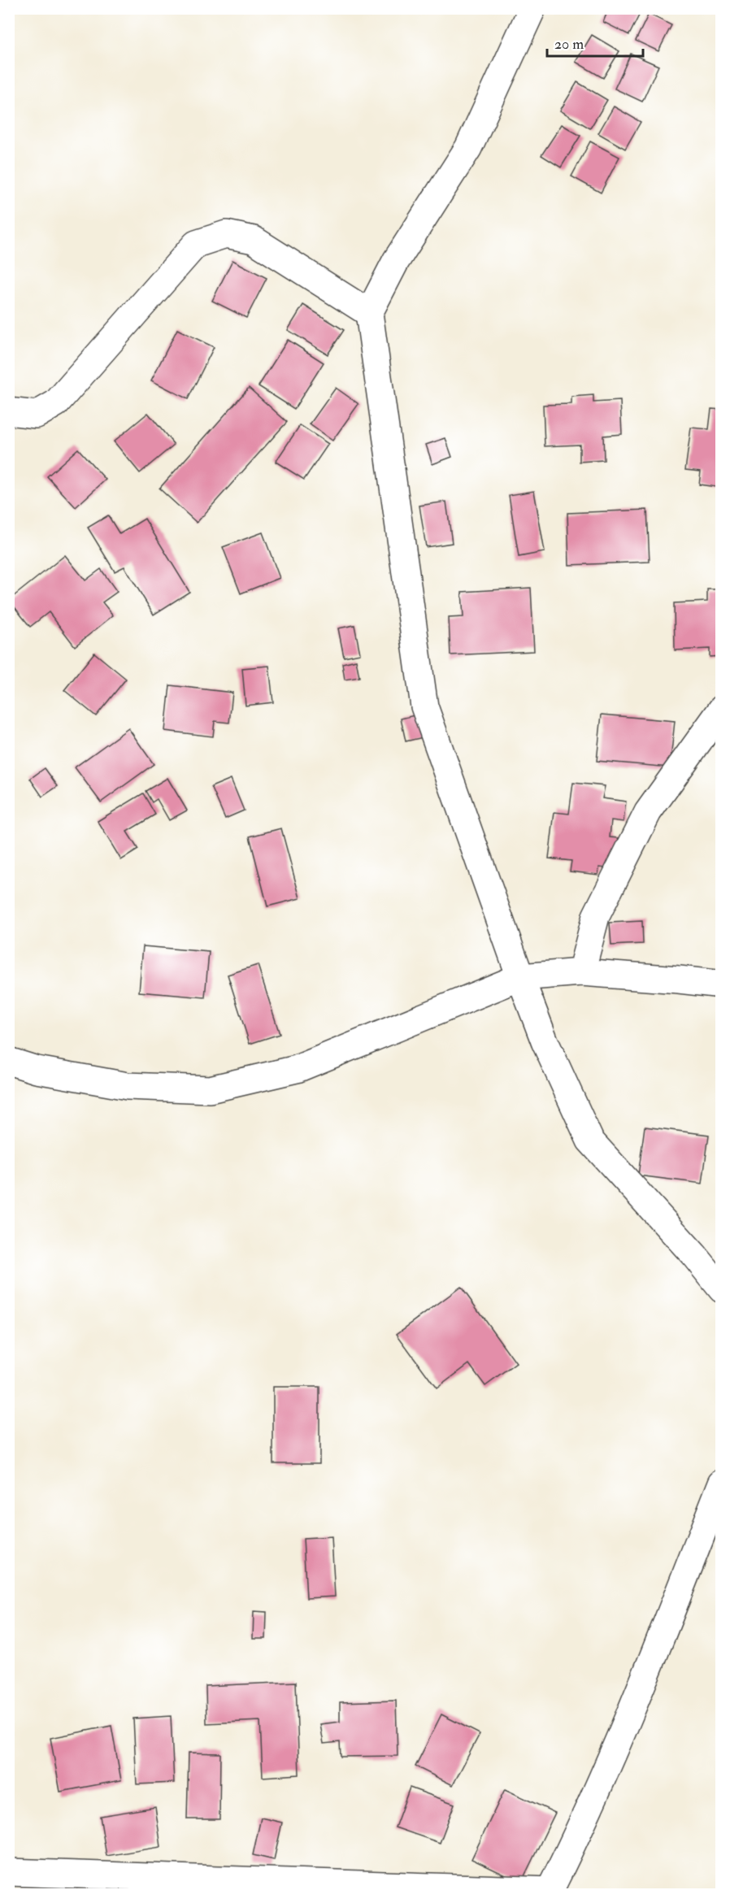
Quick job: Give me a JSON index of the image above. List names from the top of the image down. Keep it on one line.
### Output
{"scale_bar":"20 m"}
